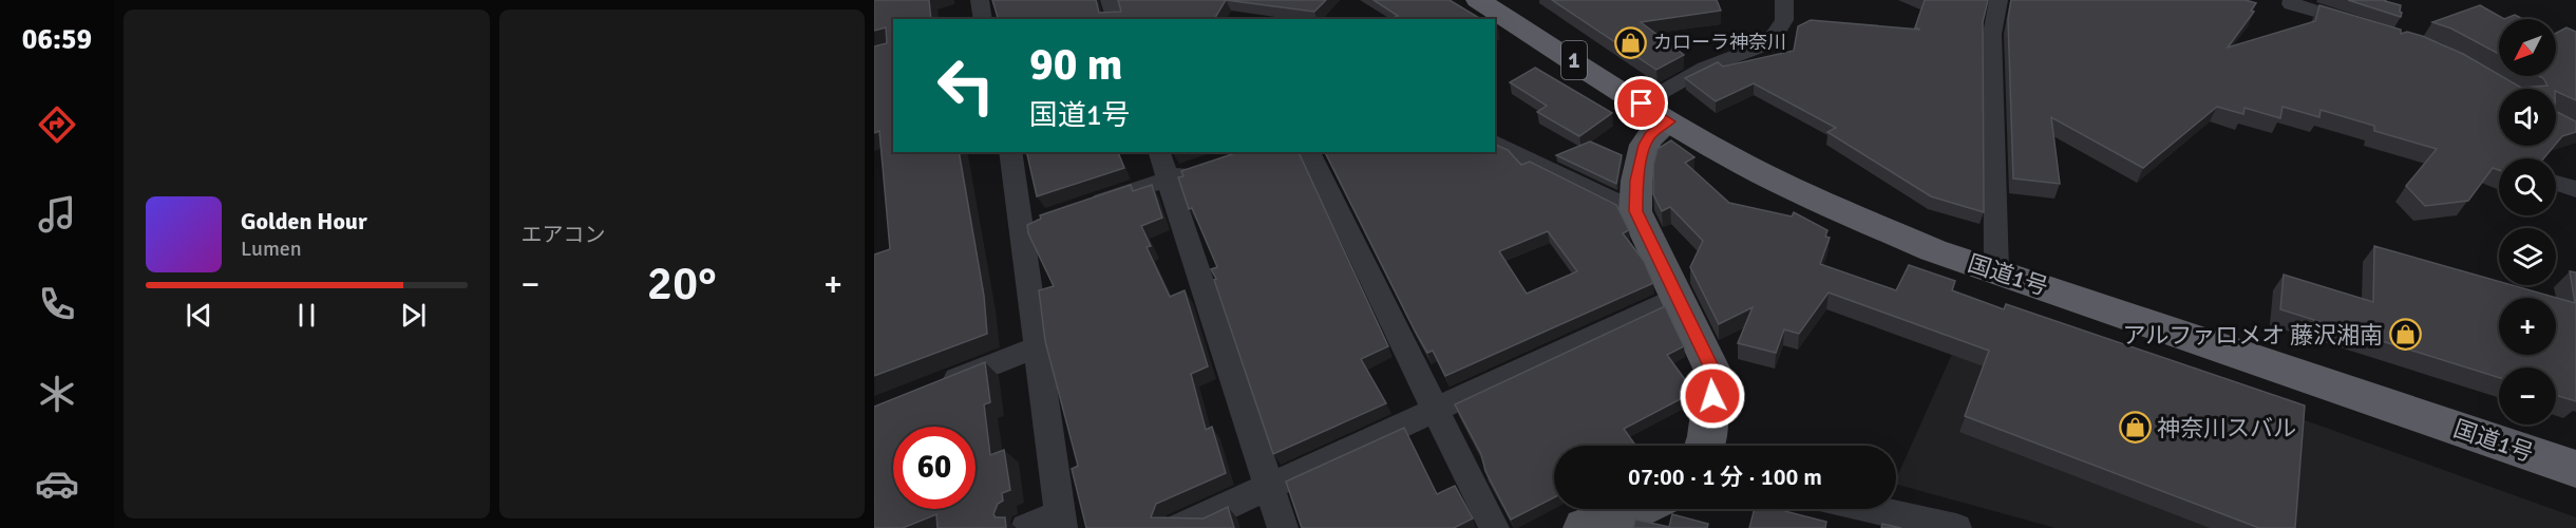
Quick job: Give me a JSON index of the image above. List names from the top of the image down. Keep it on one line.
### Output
{"streets":{"highway":["1","国道1号"]},"places":{"shop":["カローラ神奈川","アルファロメオ 藤沢湘南","神奈川スバル"]},"north":"bottom left","page":{"tabs":"06:59","tile":"エアコン","map_buttons":["+","−"],"turn":["90 m","国道1号"],"song":["Golden Hour","Lumen"],"heat":["−","20°","+"],"limit":"60","trip":"07:00 · 1 分 · 100 m"}}
